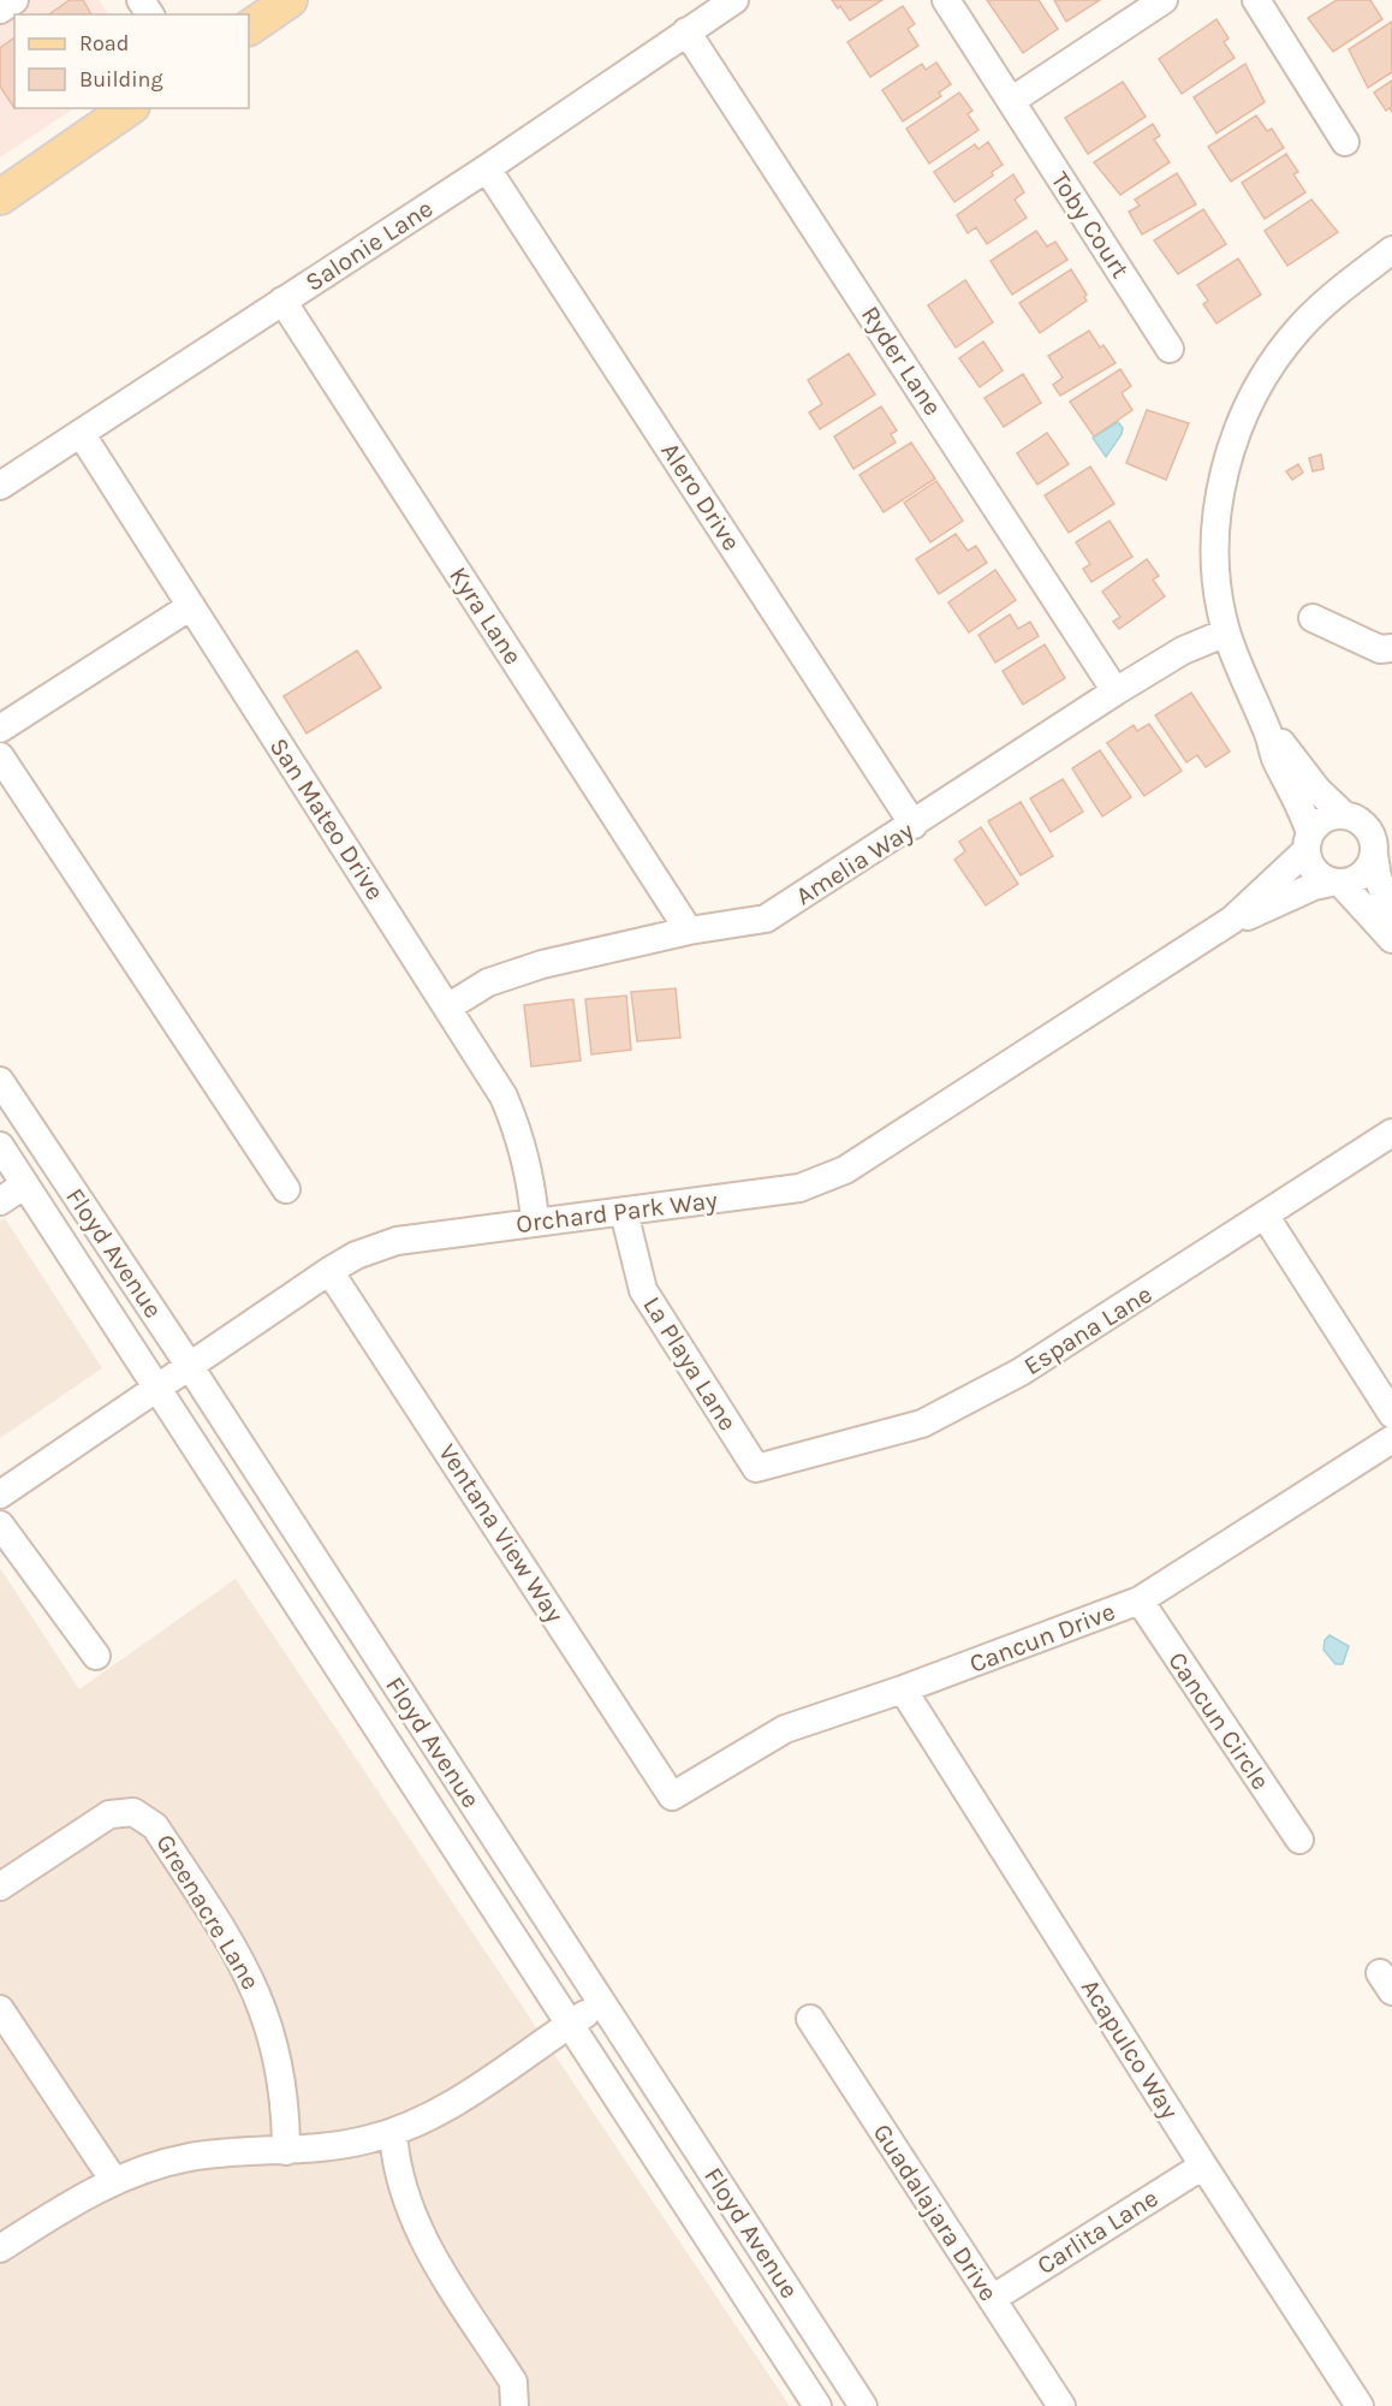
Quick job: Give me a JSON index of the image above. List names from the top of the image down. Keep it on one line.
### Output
{"streets":{"street":["Toby Court","Salonie Lane","Ryder Lane","Alero Drive","Kyra Lane","San Mateo Drive","Amelia Way","Orchard Park Way","Floyd Avenue","Espana Lane","La Playa Lane","Ventana View Way","Cancun Drive","Cancun Circle","Greenacre Lane","Acapulco Way","Guadalajara Drive","Carlita Lane"]},"crossings":[["Salonie Lane","Ryder Lane"],["Salonie Lane","Alero Drive"],["Salonie Lane","Kyra Lane"],["Salonie Lane","San Mateo Drive"],["Ryder Lane","Amelia Way"],["Alero Drive","Amelia Way"],["Kyra Lane","Amelia Way"],["San Mateo Drive","Amelia Way"],["San Mateo Drive","Orchard Park Way"],["Orchard Park Way","Floyd Avenue"],["Orchard Park Way","La Playa Lane"],["Orchard Park Way","Ventana View Way"],["Espana Lane","La Playa Lane"],["Ventana View Way","Cancun Drive"],["Cancun Drive","Cancun Circle"],["Cancun Drive","Acapulco Way"],["Acapulco Way","Carlita Lane"],["Guadalajara Drive","Carlita Lane"]],"legend":["Road","Building"]}
